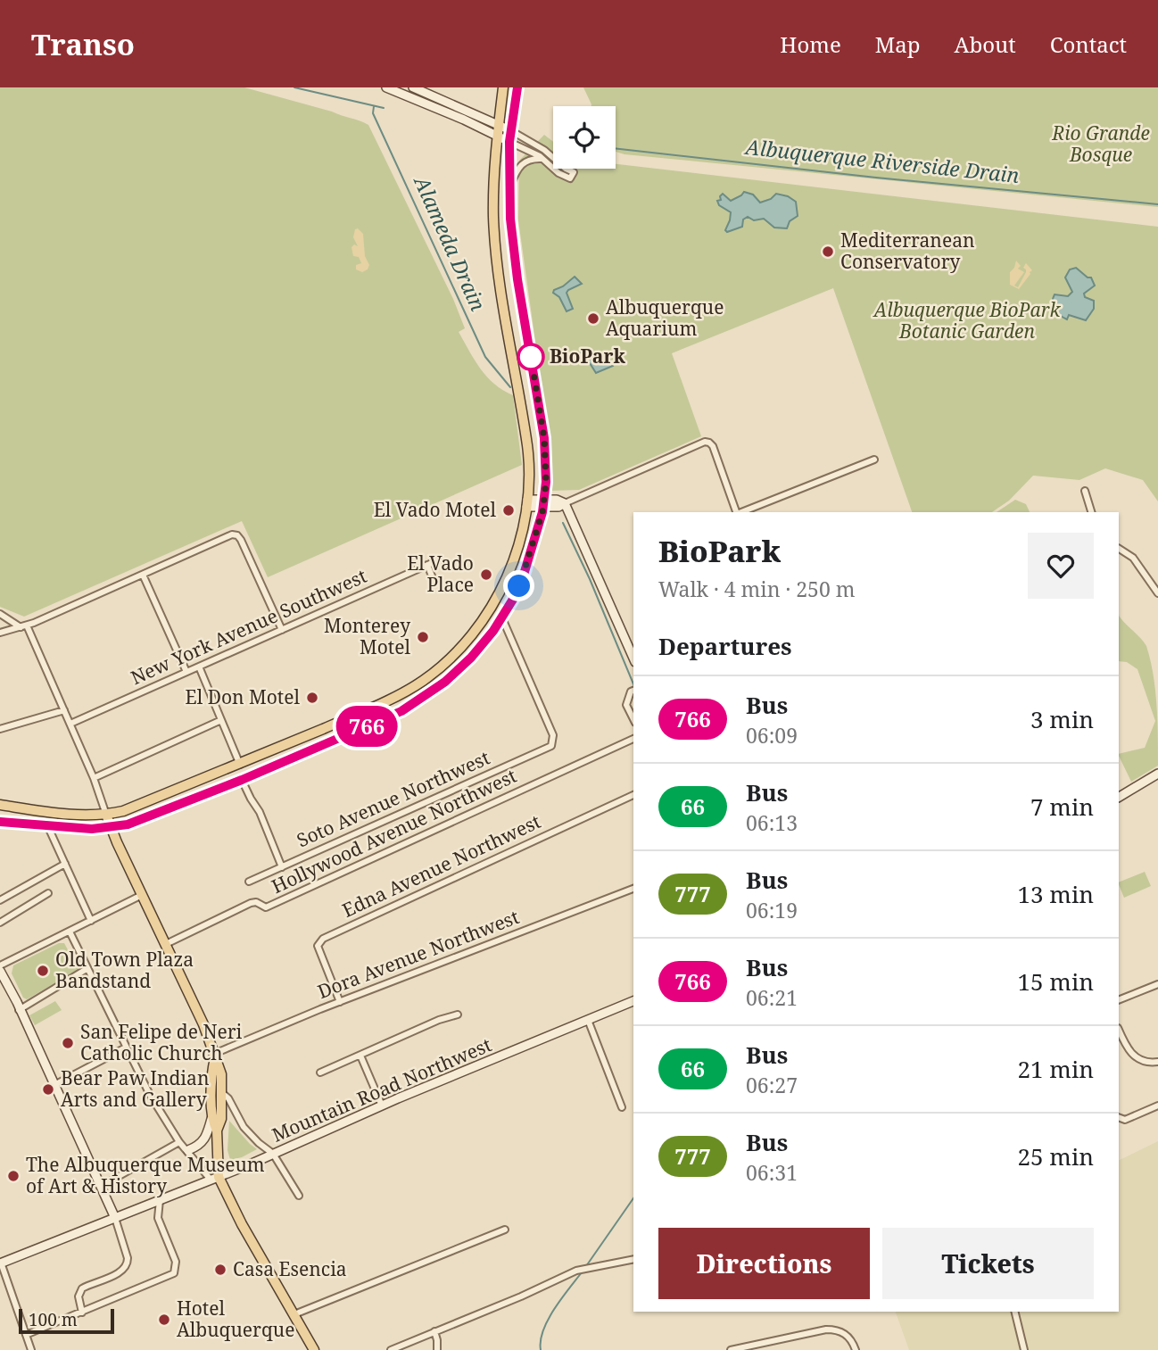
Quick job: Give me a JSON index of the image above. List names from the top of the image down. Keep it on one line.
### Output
{"streets":{"street":["New York Avenue Southwest","Soto Avenue Northwest","Hollywood Avenue Northwest","Edna Avenue Northwest","Dora Avenue Northwest","Mountain Road Northwest"]},"crossings":[["Edna Avenue Northwest","Dora Avenue Northwest"]],"water":["Albuquerque Riverside Drain","Alameda Drain"],"parks":["Rio Grande Bosque","Albuquerque BioPark Botanic Garden"],"places":["Mediterranean Conservatory","Albuquerque Aquarium","BioPark","El Vado Motel","El Vado Place","Monterey Motel","El Don Motel","Old Town Plaza Bandstand","San Felipe de Neri Catholic Church","Bear Paw Indian Arts and Gallery","The Albuquerque Museum of Art & History","Casa Esencia","Hotel Albuquerque"],"lines":["bus line 766"],"scale_bar":"100 m","page":{"header":"Transo","nav":["Home","Map","About","Contact"],"on_map":"766","heading":[["BioPark","Walk · 4 min · 250 m"],"Departures"],"list":[{"mark":"766","name":"Bus","note":"06:09","value":"3 min"},{"mark":"66","name":"Bus","note":"06:13","value":"7 min"},{"mark":"777","name":"Bus","note":"06:19","value":"13 min"},{"mark":"766","name":"Bus","note":"06:21","value":"15 min"},{"mark":"66","name":"Bus","note":"06:27","value":"21 min"},{"mark":"777","name":"Bus","note":"06:31","value":"25 min"}],"buttons":["Directions","Tickets"],"scale":"100 m"}}
